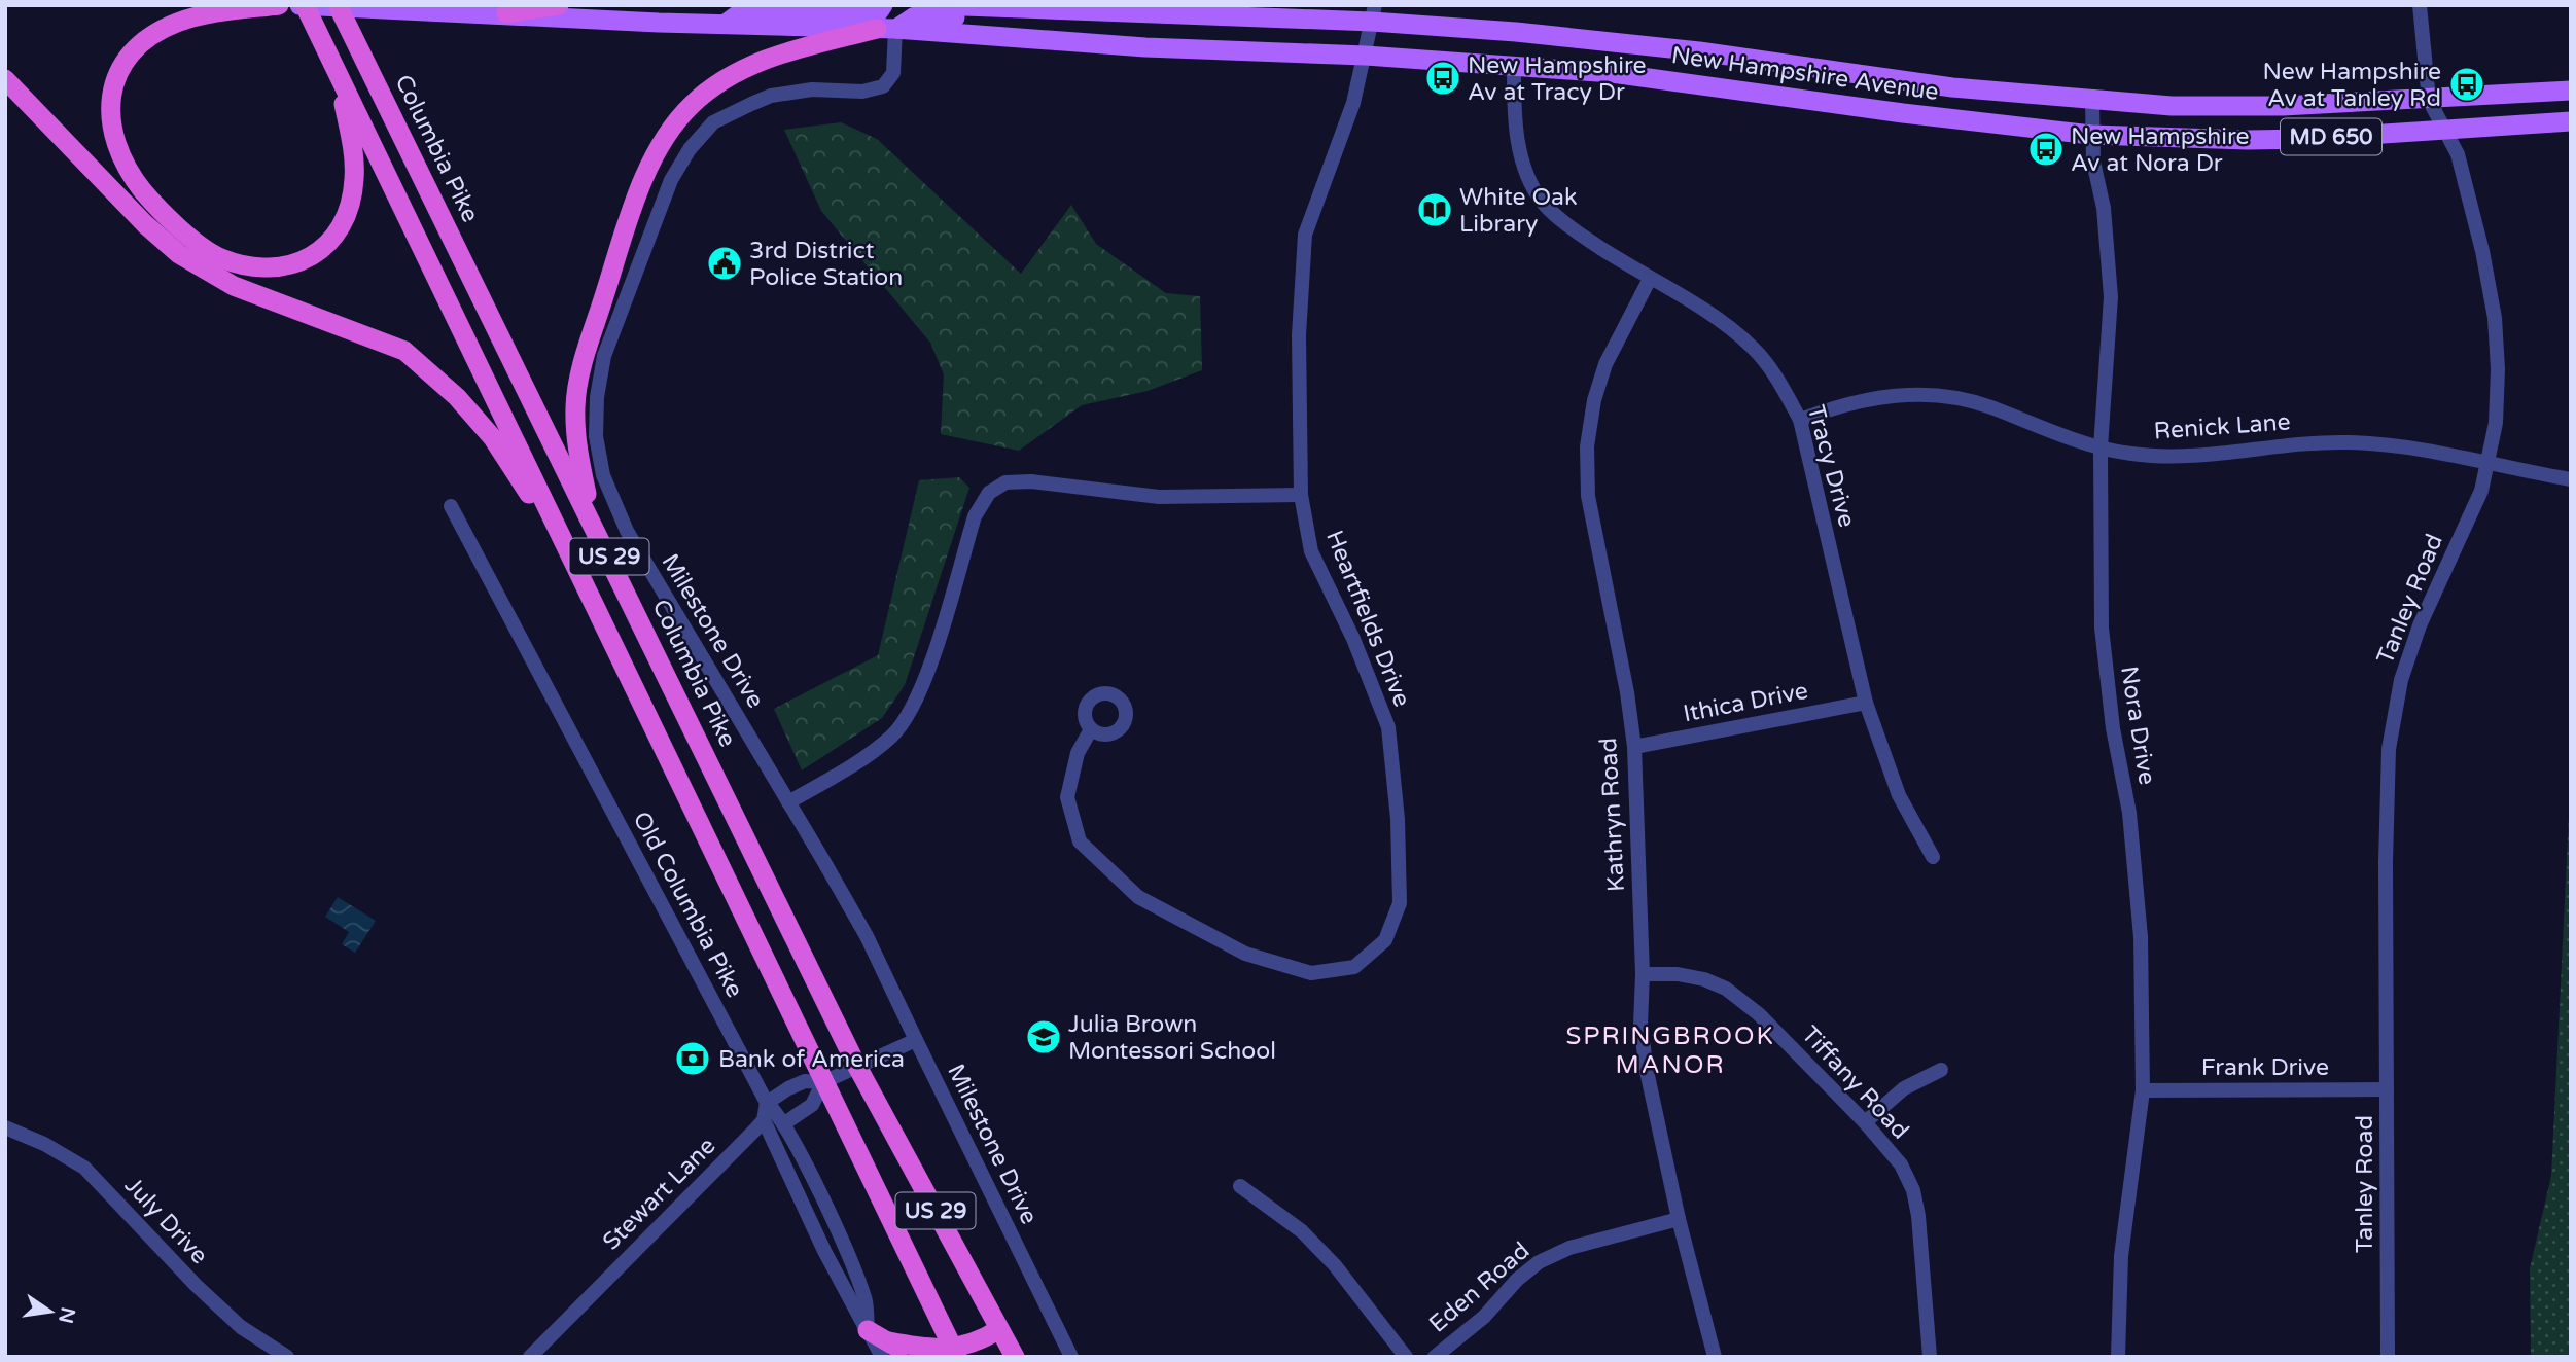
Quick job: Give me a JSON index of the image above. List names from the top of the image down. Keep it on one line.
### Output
{"streets":{"highway":["Columbia Pike","US 29"],"main road":["New Hampshire Avenue","MD 650"],"street":["Renick Lane","Tracy Drive","Tanley Road","Heartfields Drive","Milestone Drive","Ithica Drive","Nora Drive","Kathryn Road","Old Columbia Pike","Frank Drive","Tiffany Road","Stewart Lane","July Drive","Eden Road"]},"crossings":[["New Hampshire Avenue","Tracy Drive"],["New Hampshire Avenue","US 29"],["New Hampshire Avenue","Tanley Road"],["New Hampshire Avenue","Heartfields Drive"],["New Hampshire Avenue","Milestone Drive"],["New Hampshire Avenue","Nora Drive"],["Renick Lane","Tracy Drive"],["Renick Lane","Tanley Road"],["Renick Lane","Nora Drive"],["Tracy Drive","Ithica Drive"],["Tracy Drive","Kathryn Road"],["Tanley Road","Frank Drive"],["Ithica Drive","Kathryn Road"],["Nora Drive","Frank Drive"],["Kathryn Road","Tiffany Road"],["Kathryn Road","Eden Road"]],"districts":["SPRINGBROOK MANOR"],"places":{"bus stop":["New Hampshire Av at Tracy Dr","New Hampshire Av at Tanley Rd","New Hampshire Av at Nora Dr"],"library":["White Oak Library"],"public building":["3rd District Police Station"],"school or university":["Julia Brown Montessori School"],"bank":["Bank of America"]},"north":"right"}
